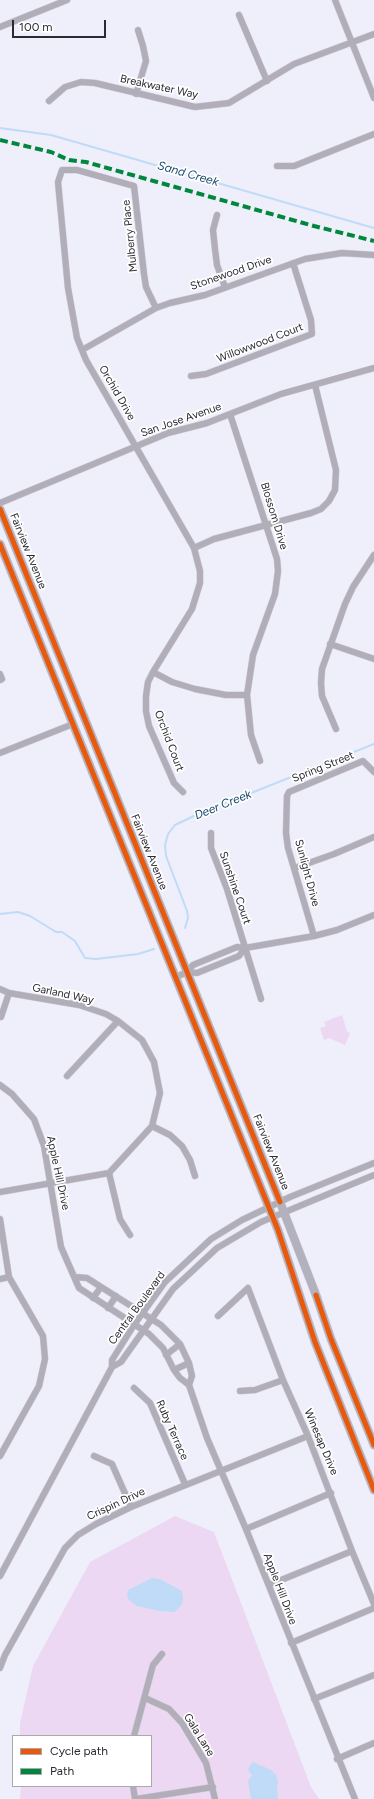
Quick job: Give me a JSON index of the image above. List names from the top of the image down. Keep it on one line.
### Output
{"streets":{"main road":["Fairview Avenue"],"street":["Breakwater Way","Mulberry Place","Stonewood Drive","Willowwood Court","Orchid Drive","San Jose Avenue","Blossom Drive","Orchid Court","Spring Street","Sunlight Drive","Sunshine Court","Garland Way","Apple Hill Drive","Central Boulevard","Ruby Terrace","Winesap Drive","Crispin Drive","Gala Lane"]},"crossings":[["Mulberry Place","Stonewood Drive"],["Mulberry Place","Orchid Drive"],["Stonewood Drive","Willowwood Court"],["Stonewood Drive","Orchid Drive"],["Orchid Drive","San Jose Avenue"],["Orchid Drive","Orchid Court"],["San Jose Avenue","Blossom Drive"],["Fairview Avenue","Central Boulevard"],["Spring Street","Sunlight Drive"],["Apple Hill Drive","Central Boulevard"],["Apple Hill Drive","Crispin Drive"],["Ruby Terrace","Crispin Drive"],["Winesap Drive","Crispin Drive"]],"water":["Sand Creek","Deer Creek"],"legend":["Cycle path","Path"],"scale_bar":"100 m"}
